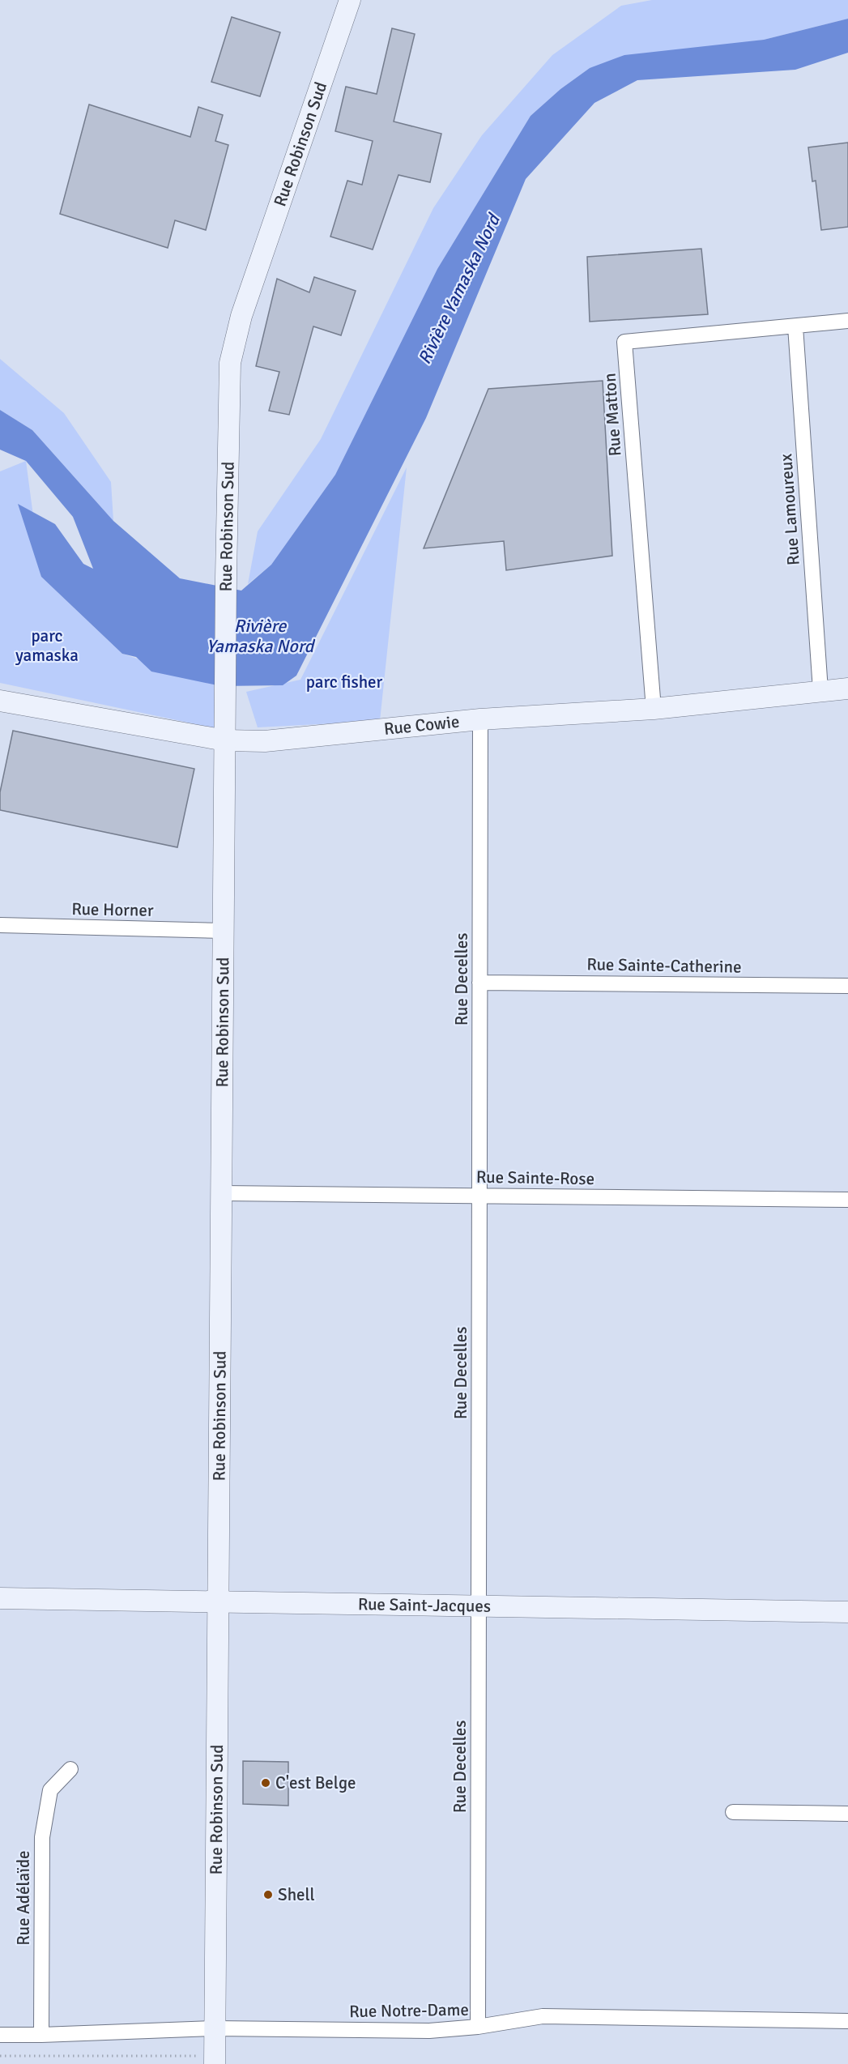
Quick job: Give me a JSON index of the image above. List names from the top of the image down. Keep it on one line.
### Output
{"streets":{"street":["Rue Robinson Sud","Rue Matton","Rue Lamoureux","Rue Cowie","Rue Horner","Rue Sainte-Catherine","Rue Decelles","Rue Sainte-Rose","Rue Saint-Jacques","Rue Adélaïde","Rue Notre-Dame"]},"crossings":[["Rue Robinson Sud","Rue Cowie"],["Rue Robinson Sud","Rue Horner"],["Rue Robinson Sud","Rue Sainte-Rose"],["Rue Robinson Sud","Rue Saint-Jacques"],["Rue Robinson Sud","Rue Notre-Dame"],["Rue Matton","Rue Lamoureux"],["Rue Matton","Rue Cowie"],["Rue Lamoureux","Rue Cowie"],["Rue Cowie","Rue Decelles"],["Rue Sainte-Catherine","Rue Decelles"],["Rue Decelles","Rue Sainte-Rose"],["Rue Decelles","Rue Saint-Jacques"],["Rue Decelles","Rue Notre-Dame"],["Rue Adélaïde","Rue Notre-Dame"]],"water":["Rivière Yamaska Nord"],"parks":["parc yamaska","parc fisher"],"places":["C'est Belge","Shell"]}
